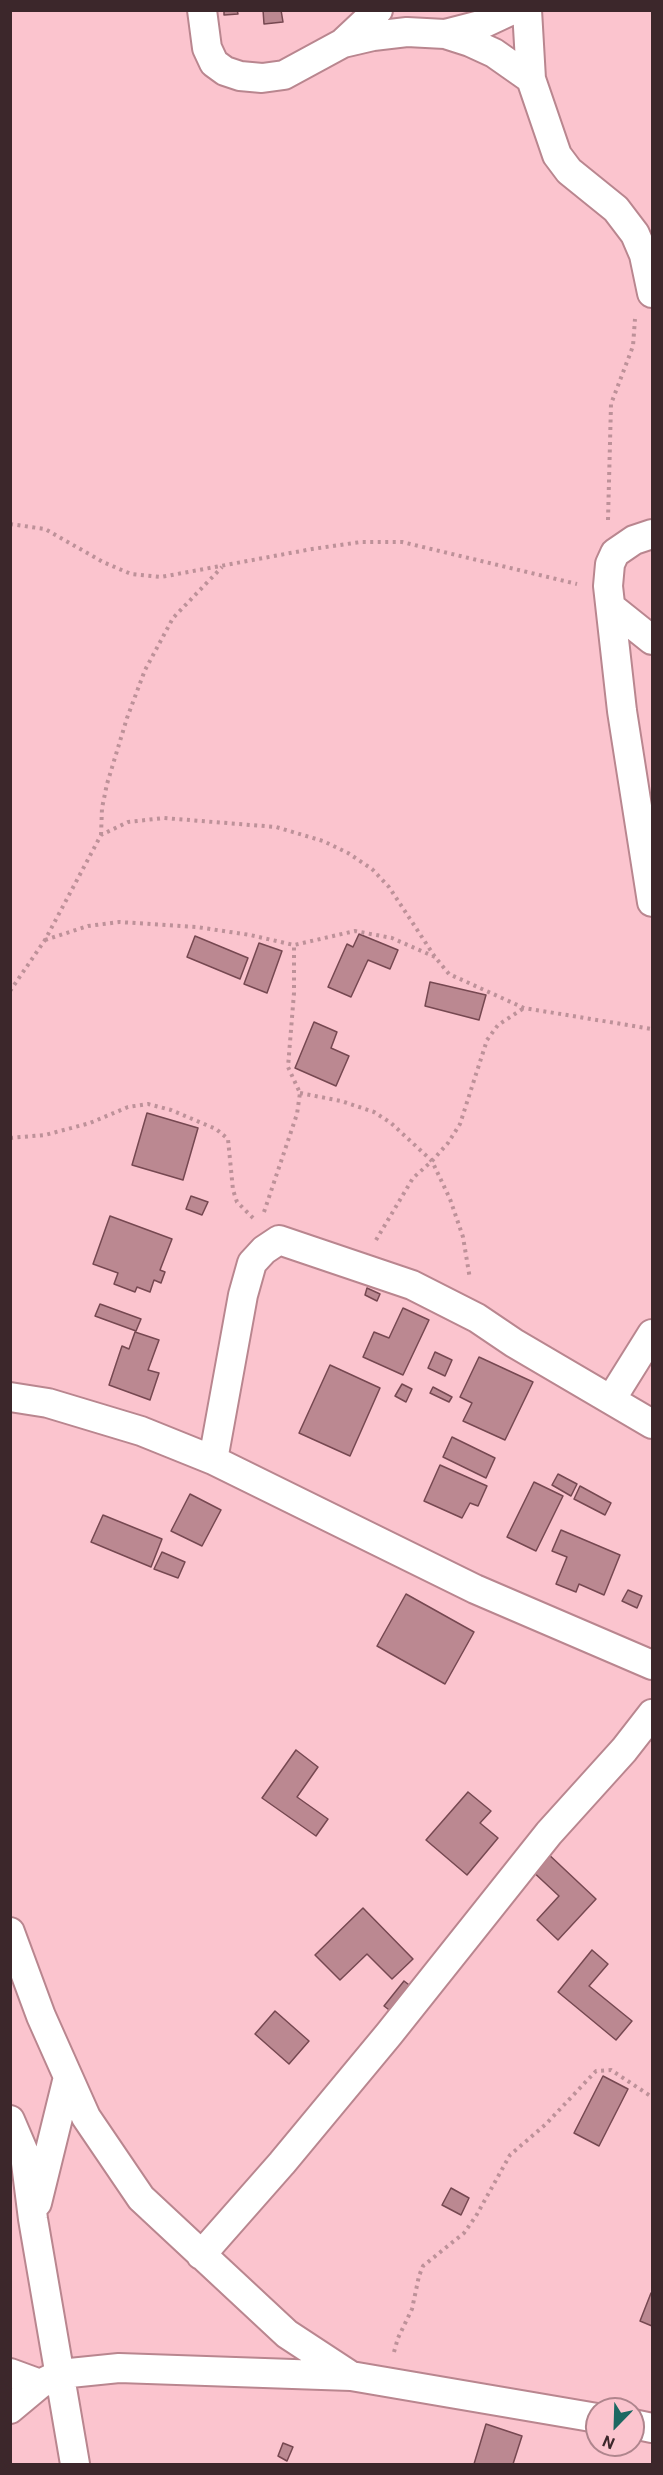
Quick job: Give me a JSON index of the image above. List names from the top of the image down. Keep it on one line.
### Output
{"north":"bottom left"}
